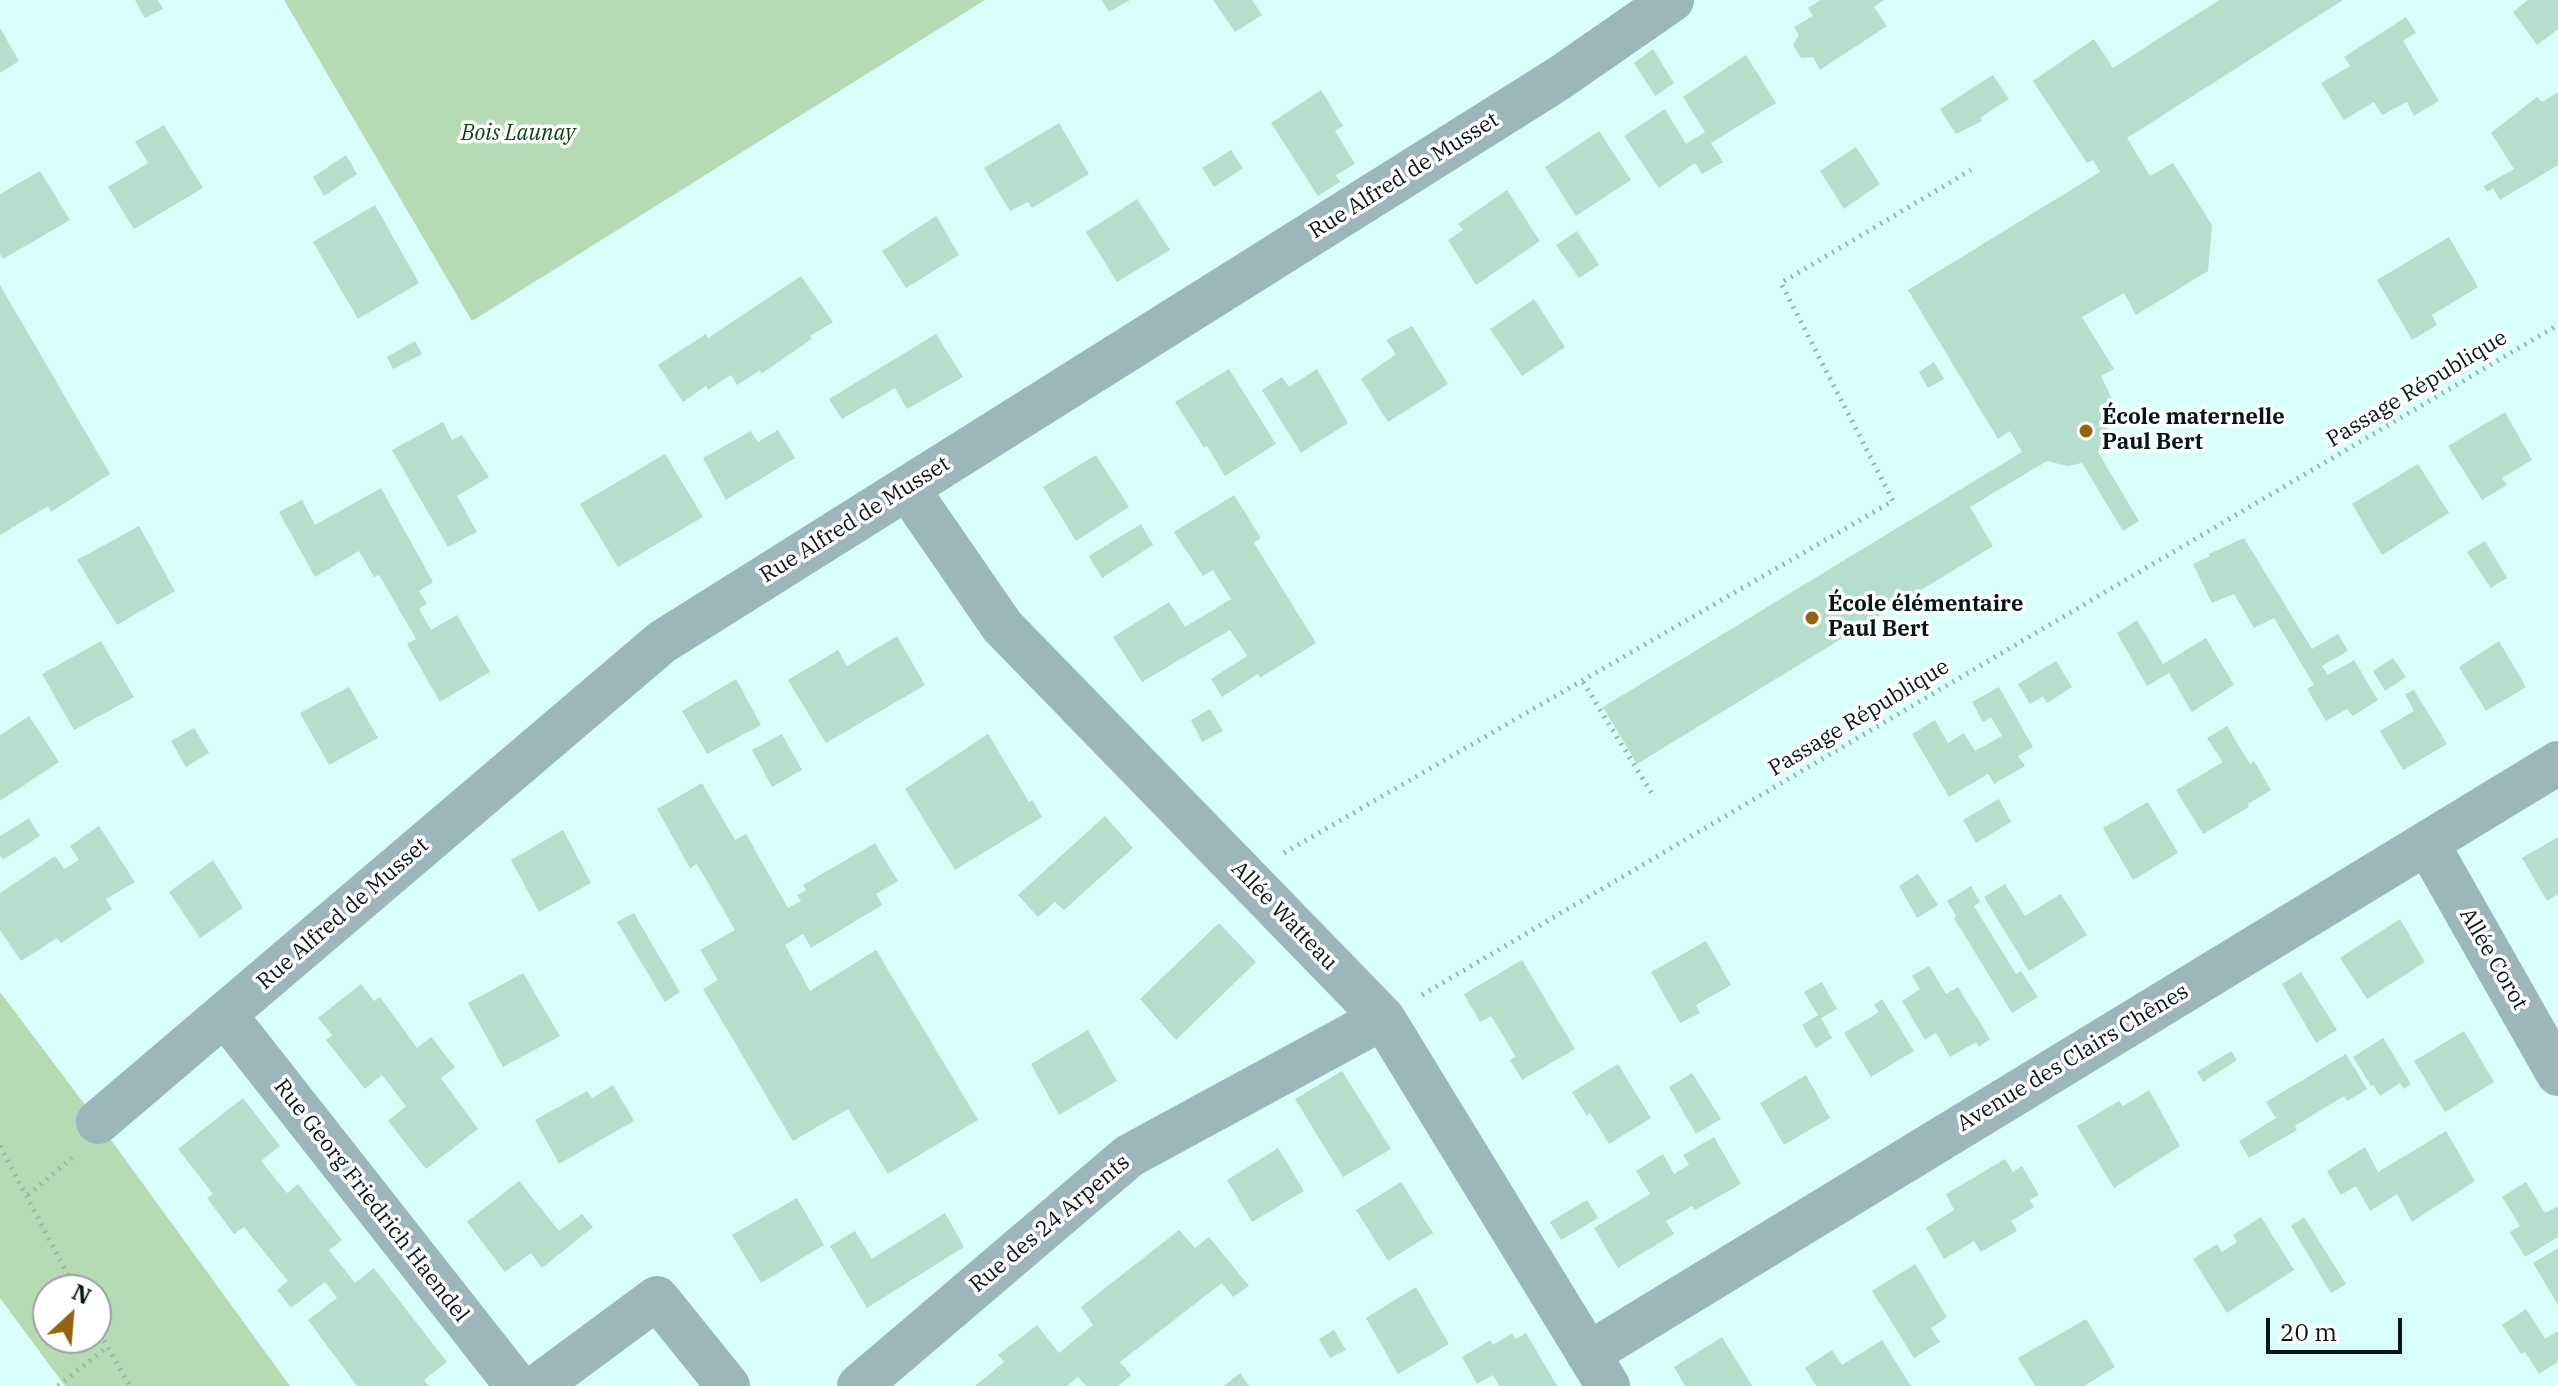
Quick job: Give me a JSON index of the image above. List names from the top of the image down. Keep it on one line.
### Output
{"streets":{"street":["Rue Alfred de Musset","Allée Watteau","Allée Corot","Avenue des Clairs Chênes","Rue Georg Friedrich Haendel","Rue des 24 Arpents"],"path":["Passage République"]},"crossings":[["Rue Alfred de Musset","Allée Watteau"],["Rue Alfred de Musset","Rue Georg Friedrich Haendel"],["Passage République","Allée Watteau"],["Passage République","Rue des 24 Arpents"],["Allée Watteau","Avenue des Clairs Chênes"],["Allée Watteau","Rue des 24 Arpents"],["Allée Corot","Avenue des Clairs Chênes"]],"parks":["Bois Launay"],"places":["École maternelle Paul Bert","École élémentaire Paul Bert"],"scale_bar":"20 m","north":"top right"}
